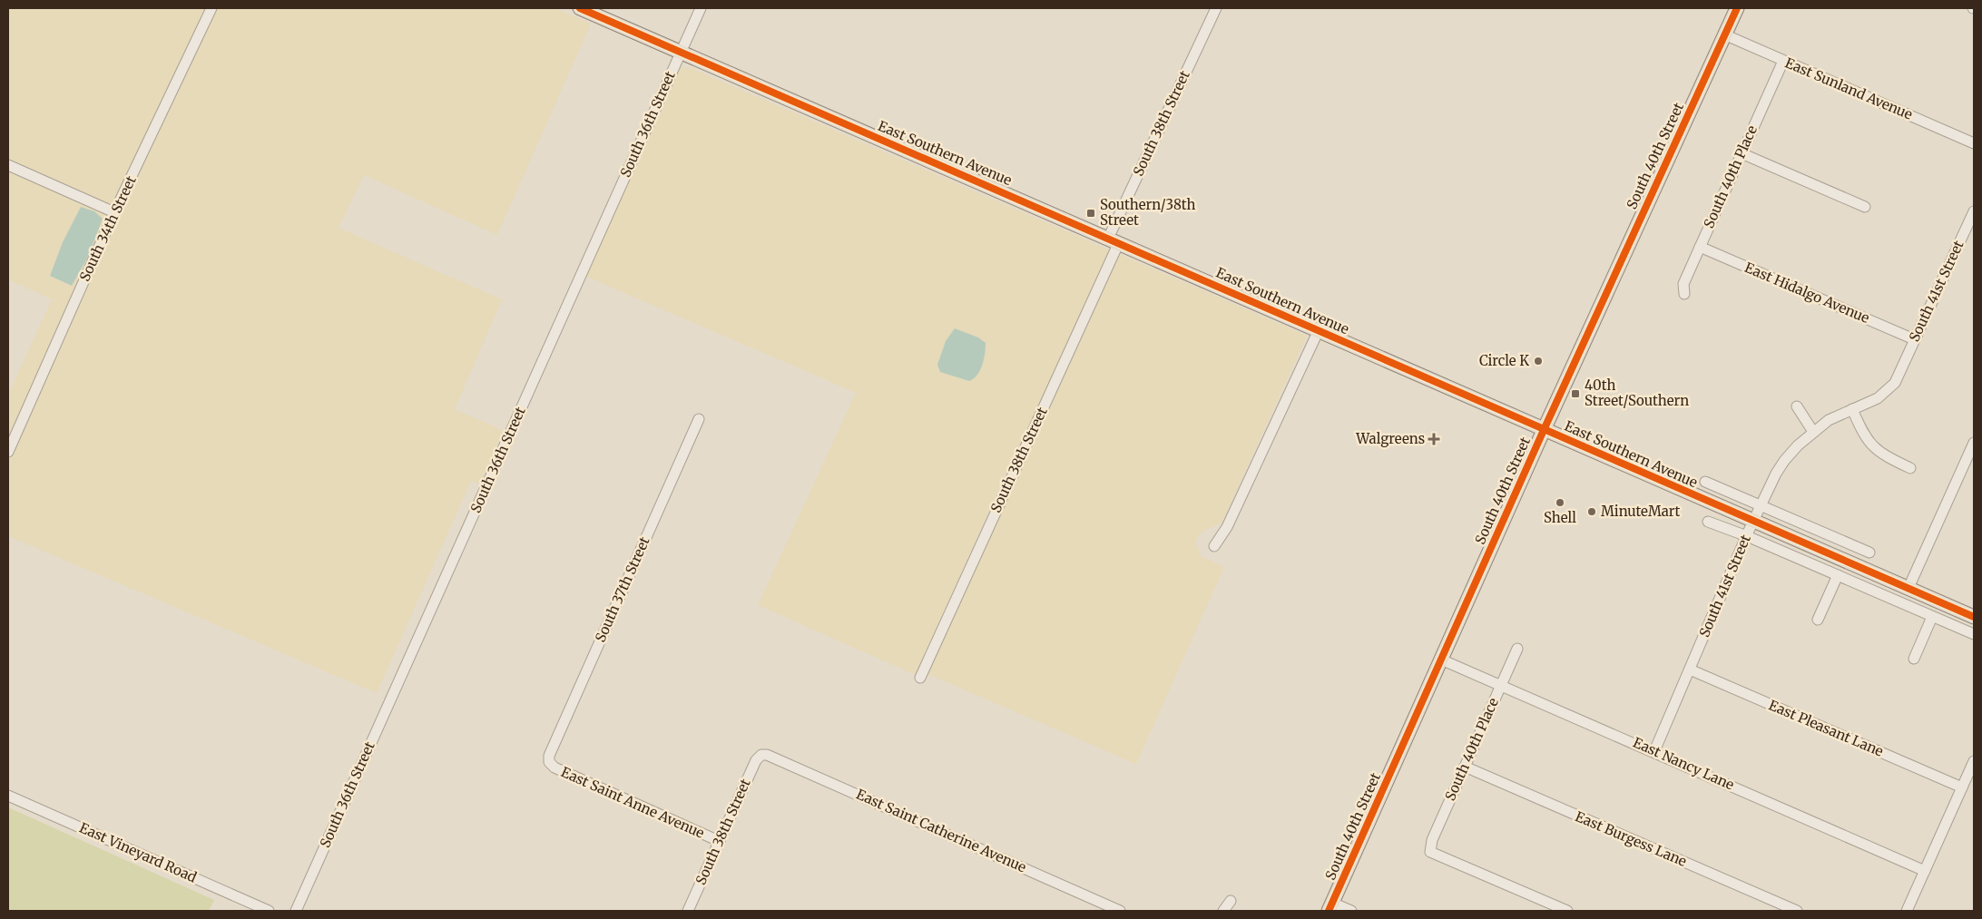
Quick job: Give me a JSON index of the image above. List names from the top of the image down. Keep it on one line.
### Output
{"streets":{"main road":["East Southern Avenue","South 40th Street"],"street":["East Sunland Avenue","South 38th Street","South 36th Street","South 40th Place","South 34th Street","South 41st Street","East Hidalgo Avenue","South 37th Street","East Pleasant Lane","East Nancy Lane","East Saint Anne Avenue","East Saint Catherine Avenue","East Burgess Lane","East Vineyard Road"]},"crossings":[["East Sunland Avenue","South 40th Street"],["East Sunland Avenue","South 40th Place"],["South 38th Street","East Southern Avenue"],["South 38th Street","East Saint Anne Avenue"],["South 38th Street","East Saint Catherine Avenue"],["South 36th Street","East Southern Avenue"],["East Southern Avenue","South 40th Street"],["East Southern Avenue","South 41st Street"],["South 40th Street","East Nancy Lane"],["South 40th Place","East Hidalgo Avenue"],["South 40th Place","East Nancy Lane"],["South 40th Place","East Burgess Lane"],["South 41st Street","East Hidalgo Avenue"],["South 41st Street","East Pleasant Lane"],["South 41st Street","East Nancy Lane"],["South 37th Street","East Saint Anne Avenue"]],"places":{"transit":["Southern/38th Street","40th Street/Southern"],"other":["Circle K","Shell","MinuteMart"],"health":["Walgreens"]}}
